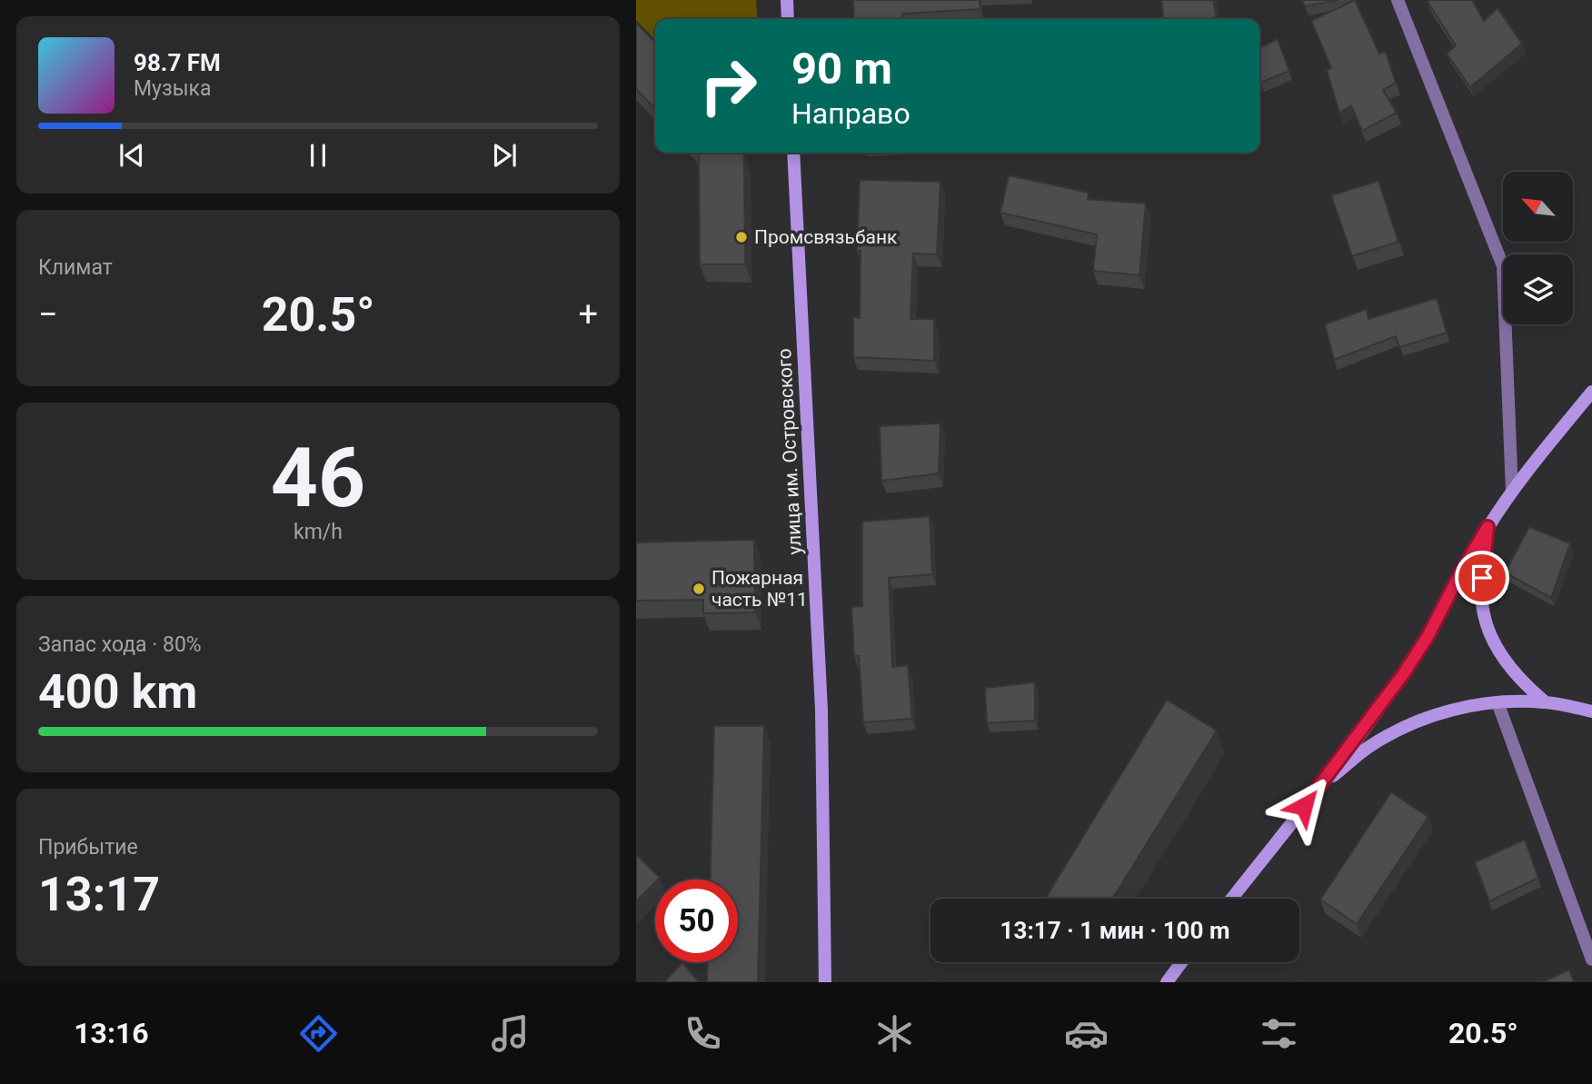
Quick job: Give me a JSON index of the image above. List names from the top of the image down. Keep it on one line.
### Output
{"streets":{"street":["улица им. Островского"]},"places":["Промсвязьбанк","Пожарная часть №11"],"north":"top left","page":{"turn":["90 m","Направо"],"song":["98.7 FM","Музыка"],"tile":["Климат",["46","km/h"],["Запас хода · 80%","400 km"],["Прибытие","13:17"]],"heat":["−","20.5°","+"],"limit":"50","trip":"13:17 · 1 мин · 100 m","tabs":["13:16","20.5°"]}}
